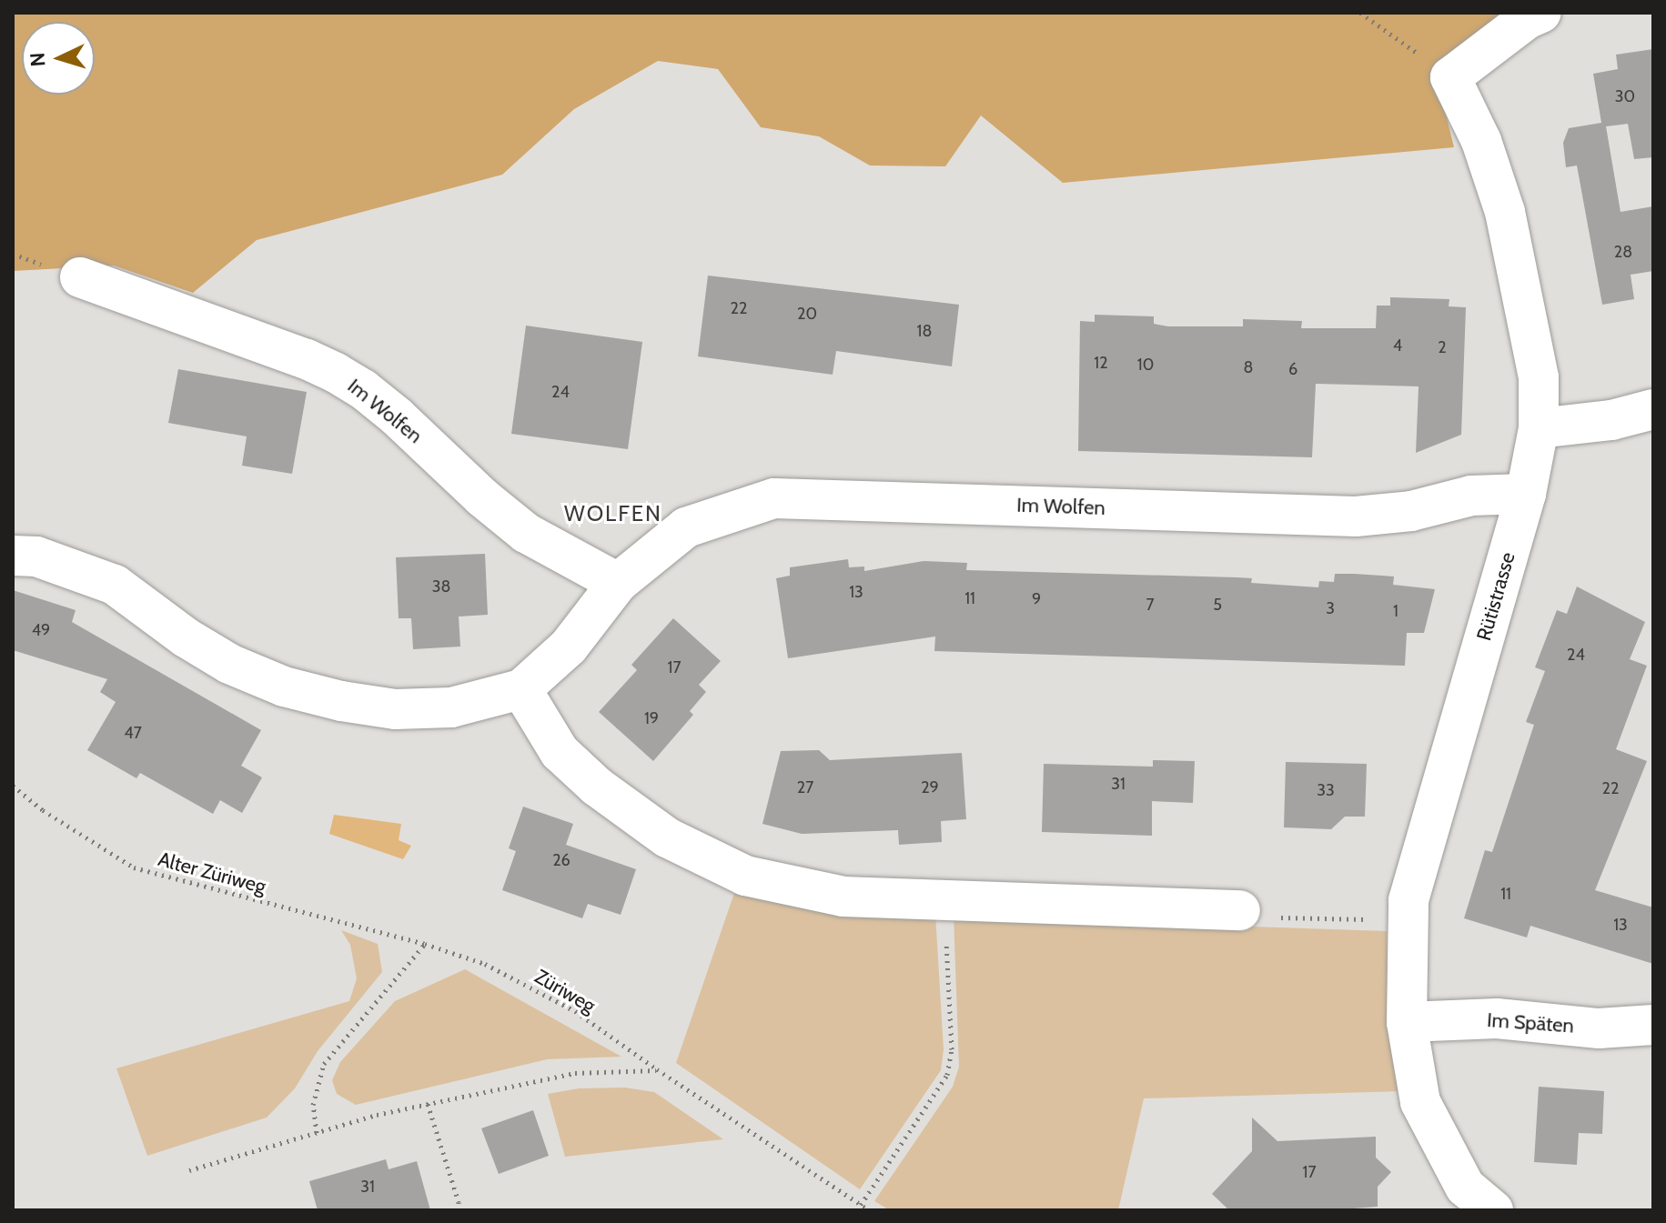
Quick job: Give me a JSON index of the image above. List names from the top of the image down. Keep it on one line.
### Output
{"streets":{"street":["Im Wolfen","Rütistrasse","Im Späten"],"path":["Alter Züriweg","Züriweg"]},"crossings":[["Im Wolfen","Rütistrasse"],["Rütistrasse","Im Späten"],["Alter Züriweg","Züriweg"]],"districts":["WOLFEN"],"house_numbers":["30","28","22","20","18","4","2","12","10","8","6","24","38","13","11","9","7","5","3","1","49","24","17","19","47","31","27","29","22","33","26","11","13","17","31"],"north":"left"}
